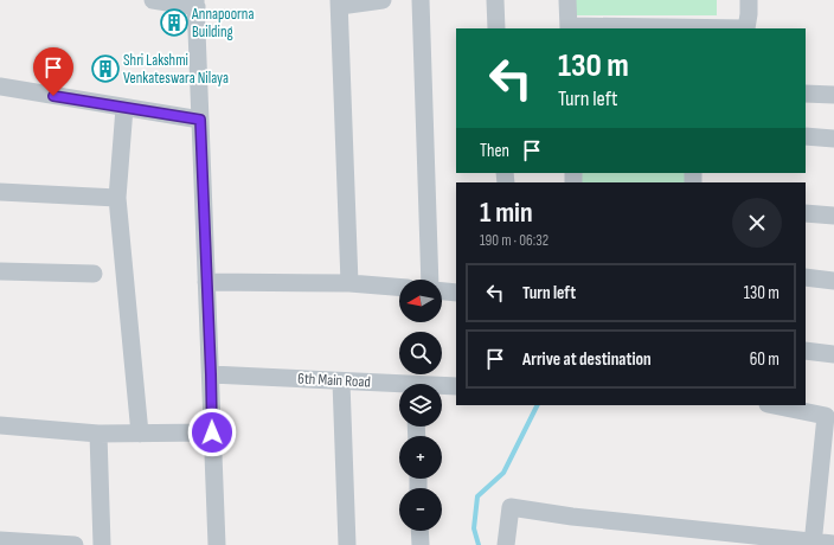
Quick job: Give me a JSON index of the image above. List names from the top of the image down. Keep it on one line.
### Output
{"streets":{"street":["6th Main Road"]},"places":{"building":["Annapoorna Building","Shri Lakshmi Venkateswara Nilaya"]},"north":"left","page":{"turn":["130 m","Turn left"],"then":"Then","heading":["1 min","190 m · 06:32"],"list":[{"name":"Turn left","value":"130 m"},{"name":"Arrive at destination","value":"60 m"}],"map_buttons":["+","−"]}}
